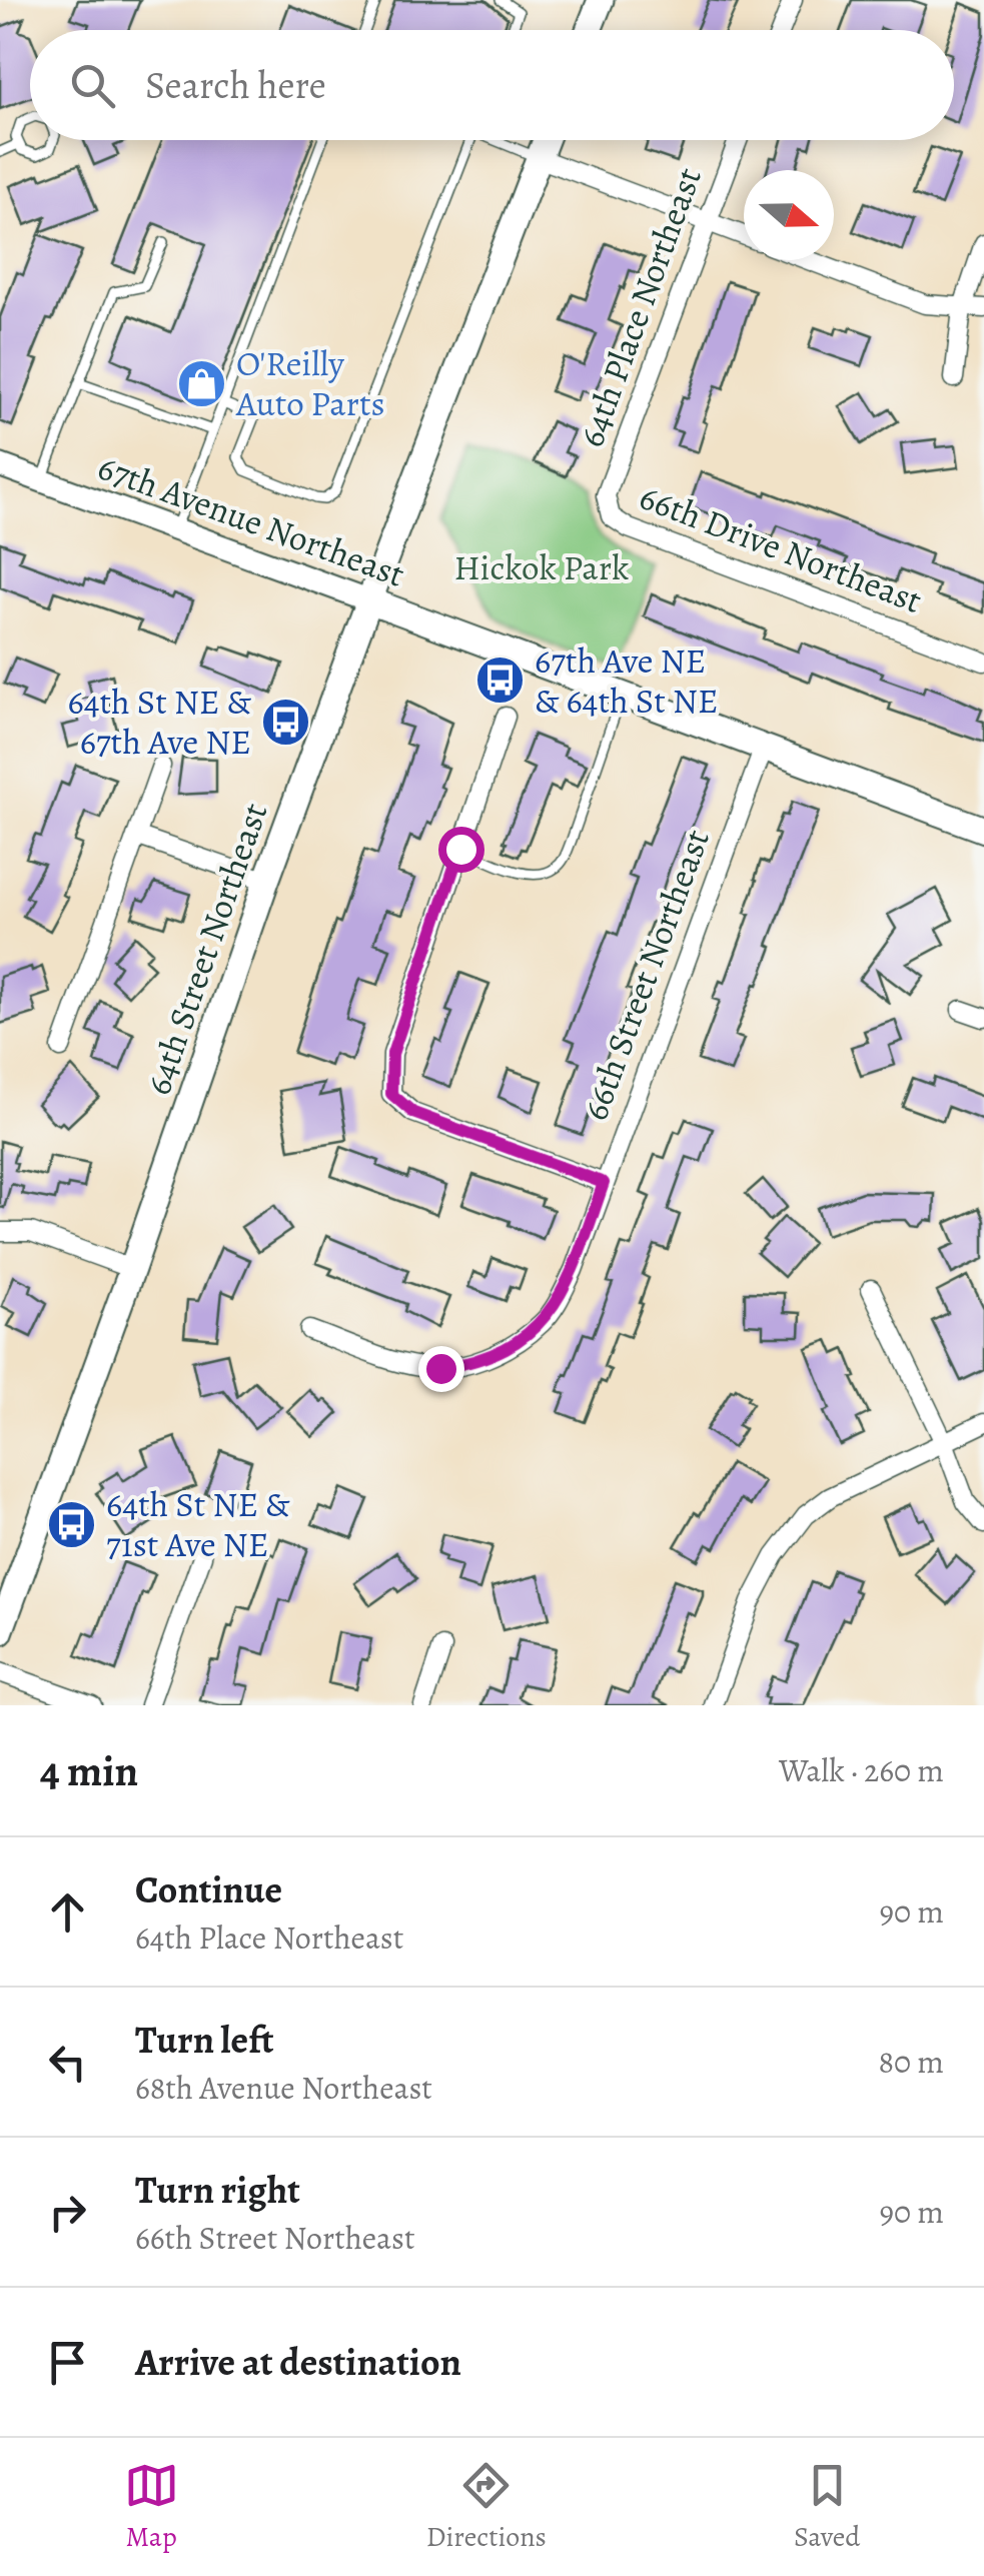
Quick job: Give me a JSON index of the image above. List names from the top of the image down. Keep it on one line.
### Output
{"streets":{"main road":["67th Avenue Northeast","64th Street Northeast"],"street":["64th Place Northeast","66th Drive Northeast","66th Street Northeast"]},"crossings":[["64th Place Northeast","66th Drive Northeast"],["67th Avenue Northeast","64th Street Northeast"],["67th Avenue Northeast","66th Street Northeast"]],"parks":["Hickok Park"],"places":{"shop":["O'Reilly Auto Parts"],"bus stop":["67th Ave NE & 64th St NE","64th St NE & 67th Ave NE","64th St NE & 71st Ave NE"]},"north":"right","page":{"search":"Search here","heading":["4 min","Walk · 260 m"],"list":[["Continue","64th Place Northeast","90 m"],["Turn left","68th Avenue Northeast","80 m"],["Turn right","66th Street Northeast","90 m"],"Arrive at destination"],"nav":["Map","Directions","Saved"]}}
